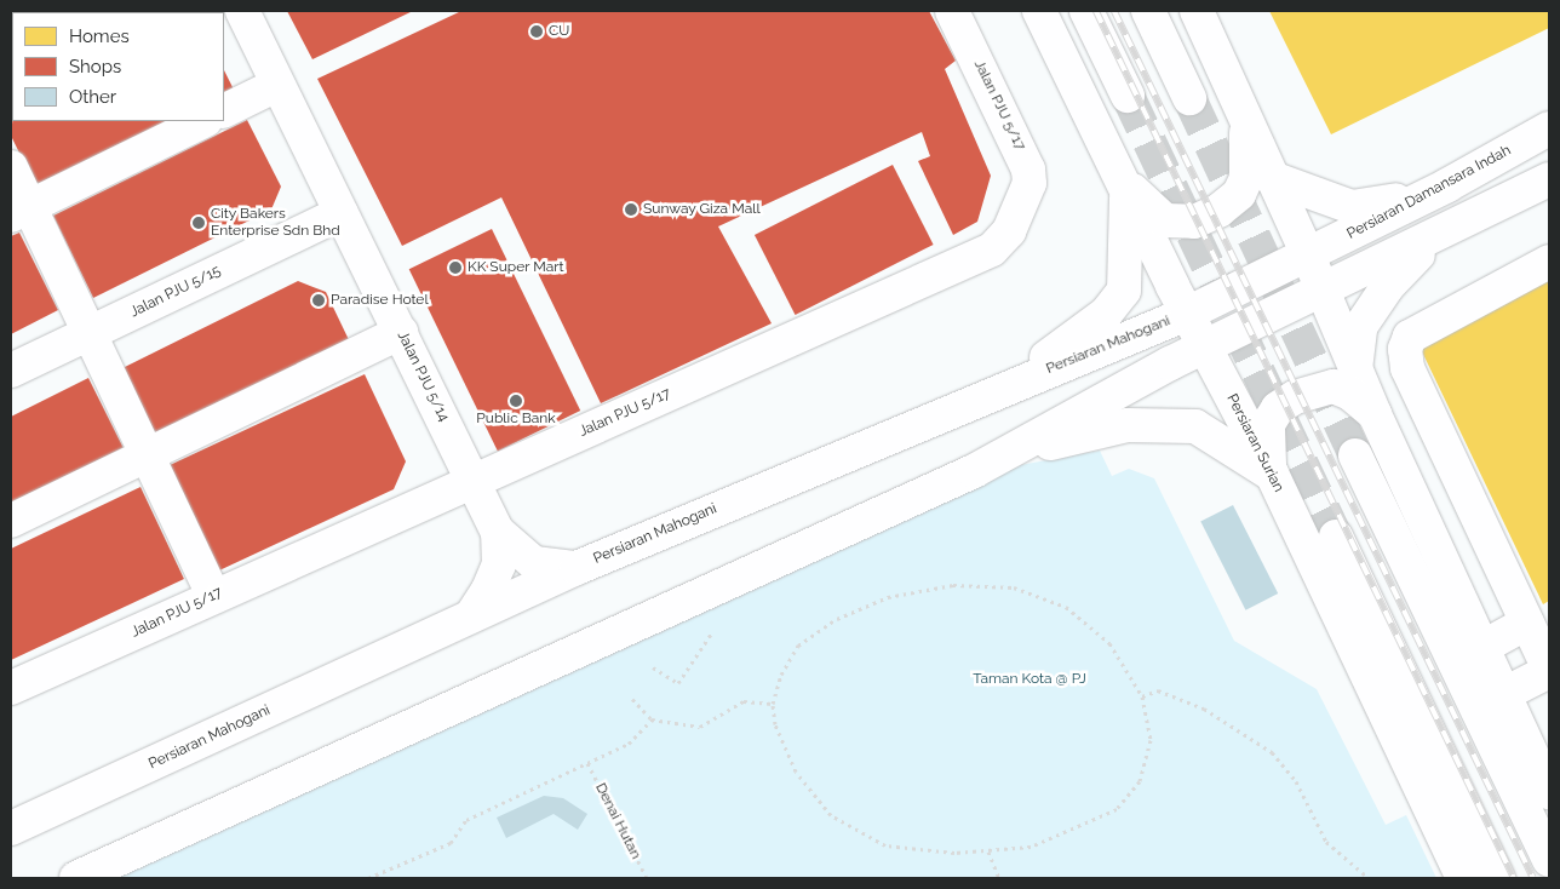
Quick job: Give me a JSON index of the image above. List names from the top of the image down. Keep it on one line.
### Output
{"streets":{"main road":["Jalan PJU 5/17","Persiaran Damansara Indah","Jalan PJU 5/15","Persiaran Mahogani","Jalan PJU 5/14","Persiaran Surian"],"path":["Denai Hutan"]},"crossings":[["Jalan PJU 5/17","Jalan PJU 5/14"],["Persiaran Damansara Indah","Persiaran Mahogani"],["Jalan PJU 5/15","Jalan PJU 5/14"],["Persiaran Mahogani","Jalan PJU 5/14"],["Persiaran Mahogani","Persiaran Surian"]],"parks":["Taman Kota @ PJ"],"places":["CU","Sunway Giza Mall","City Bakers Enterprise Sdn Bhd","KK Super Mart","Paradise Hotel","Public Bank"],"legend":["Homes","Shops","Other"]}
